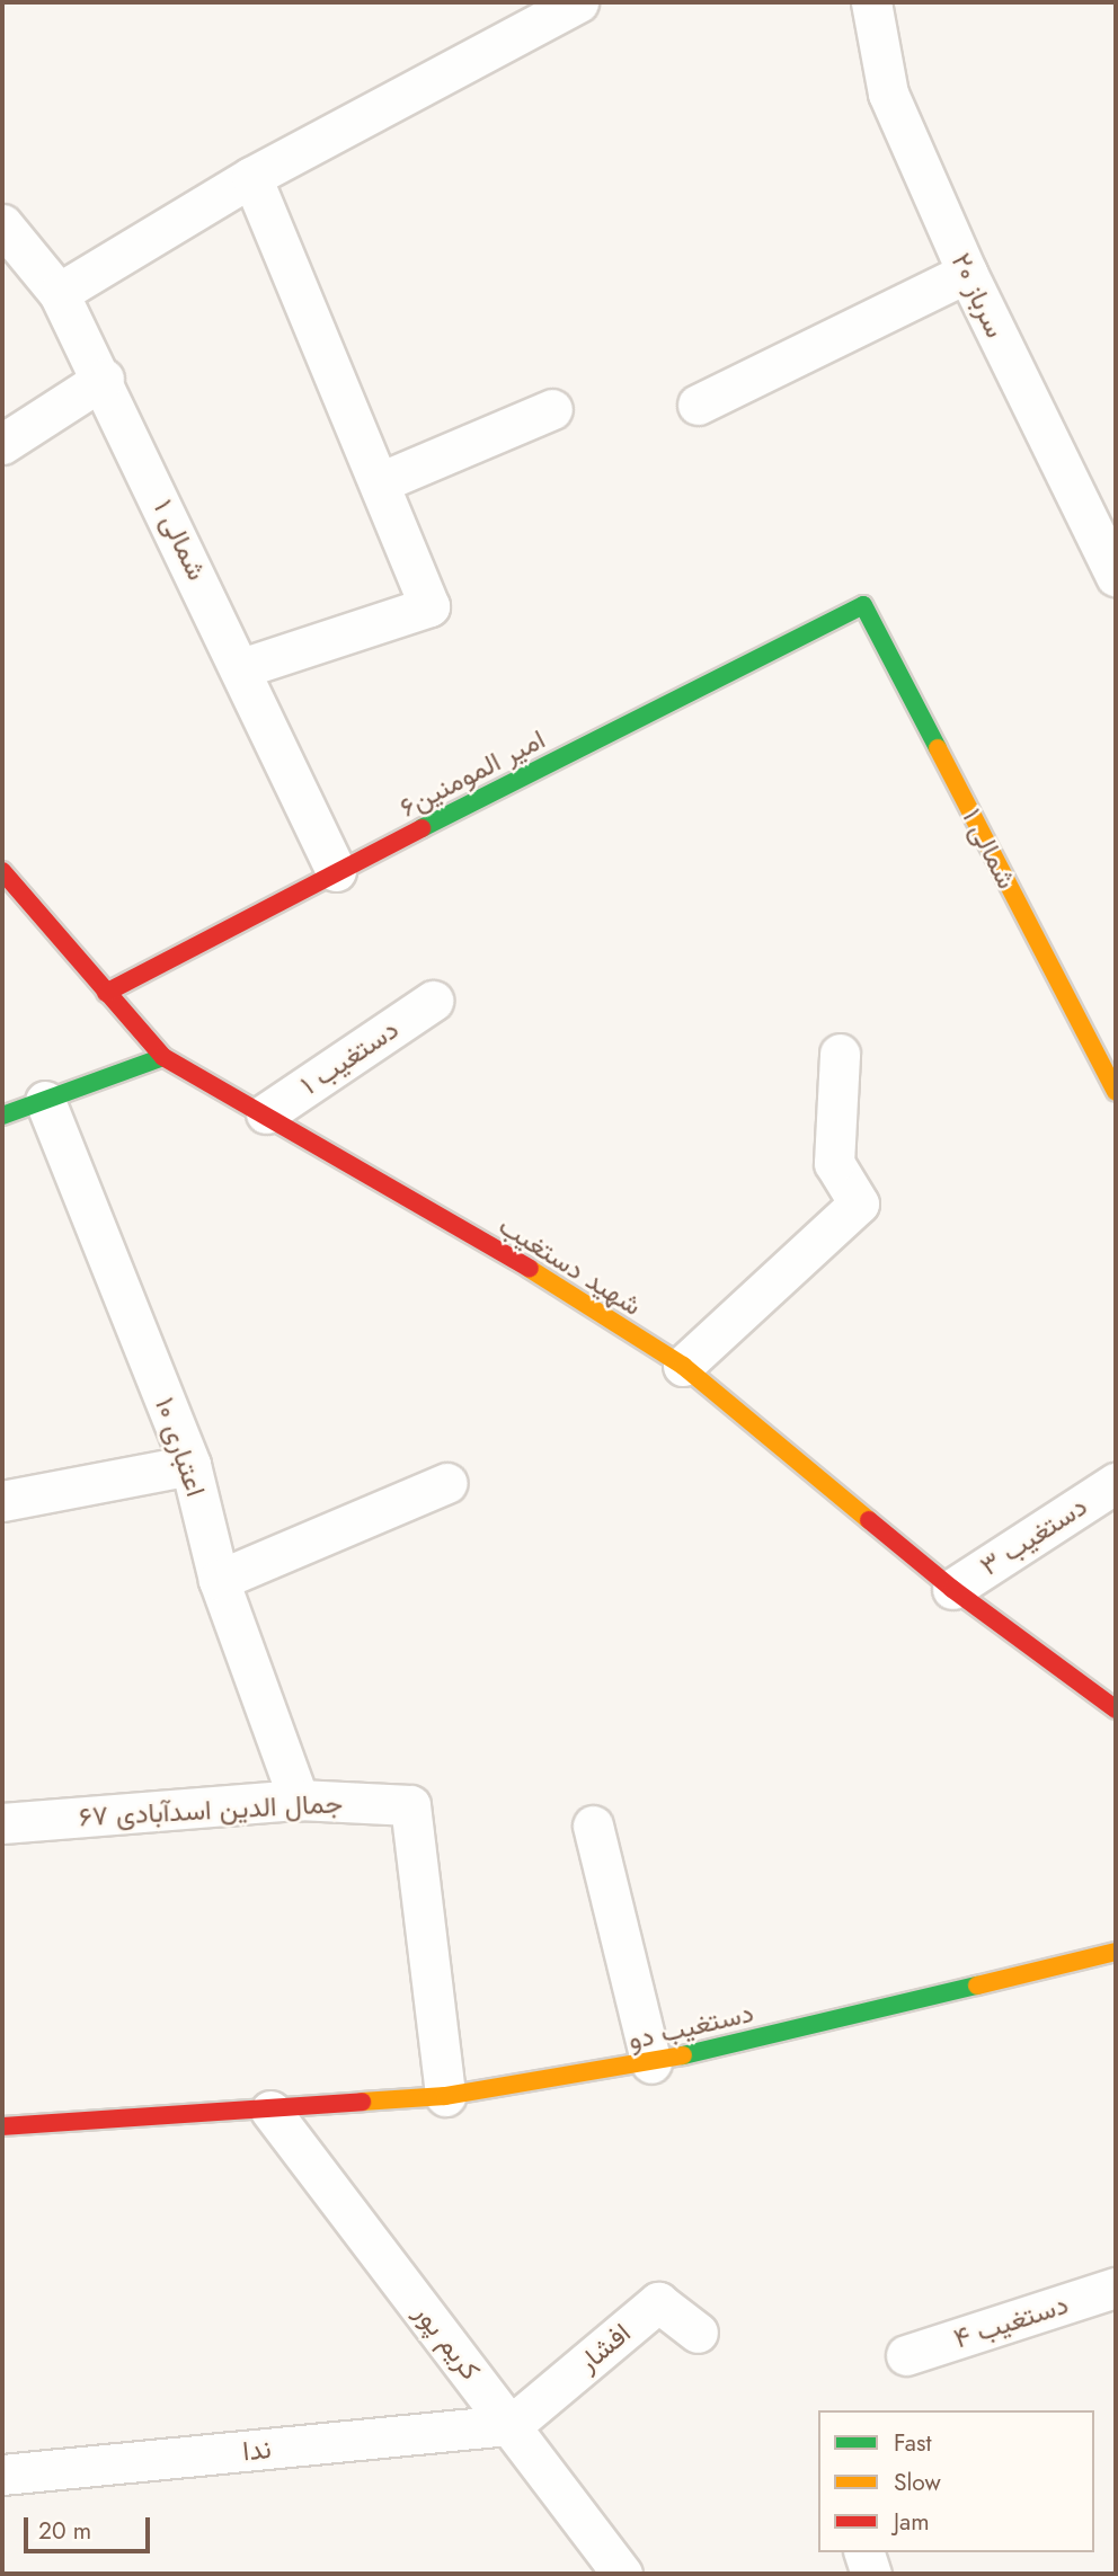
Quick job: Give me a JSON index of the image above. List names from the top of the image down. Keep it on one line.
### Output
{"streets":{"street":["سرباز ۲۰","شمالی ۱","امیر المومنین۶","دستغیب ۱","شهید دستغیب","اعتباری ۱۰","دستغیب ۳","جمال الدین اسدآبادی ۶۷","دستغیب دو","دستغیب ۴","کریم پور","افشار","ندا"]},"crossings":[["شمالی ۱","امیر المومنین۶"],["امیر المومنین۶","شهید دستغیب"],["دستغیب ۱","شهید دستغیب"],["شهید دستغیب","دستغیب ۳"],["اعتباری ۱۰","جمال الدین اسدآبادی ۶۷"],["جمال الدین اسدآبادی ۶۷","دستغیب دو"],["دستغیب دو","کریم پور"],["کریم پور","افشار"],["کریم پور","ندا"],["افشار","ندا"]],"legend":["Fast","Slow","Jam"],"scale_bar":"20 m"}
